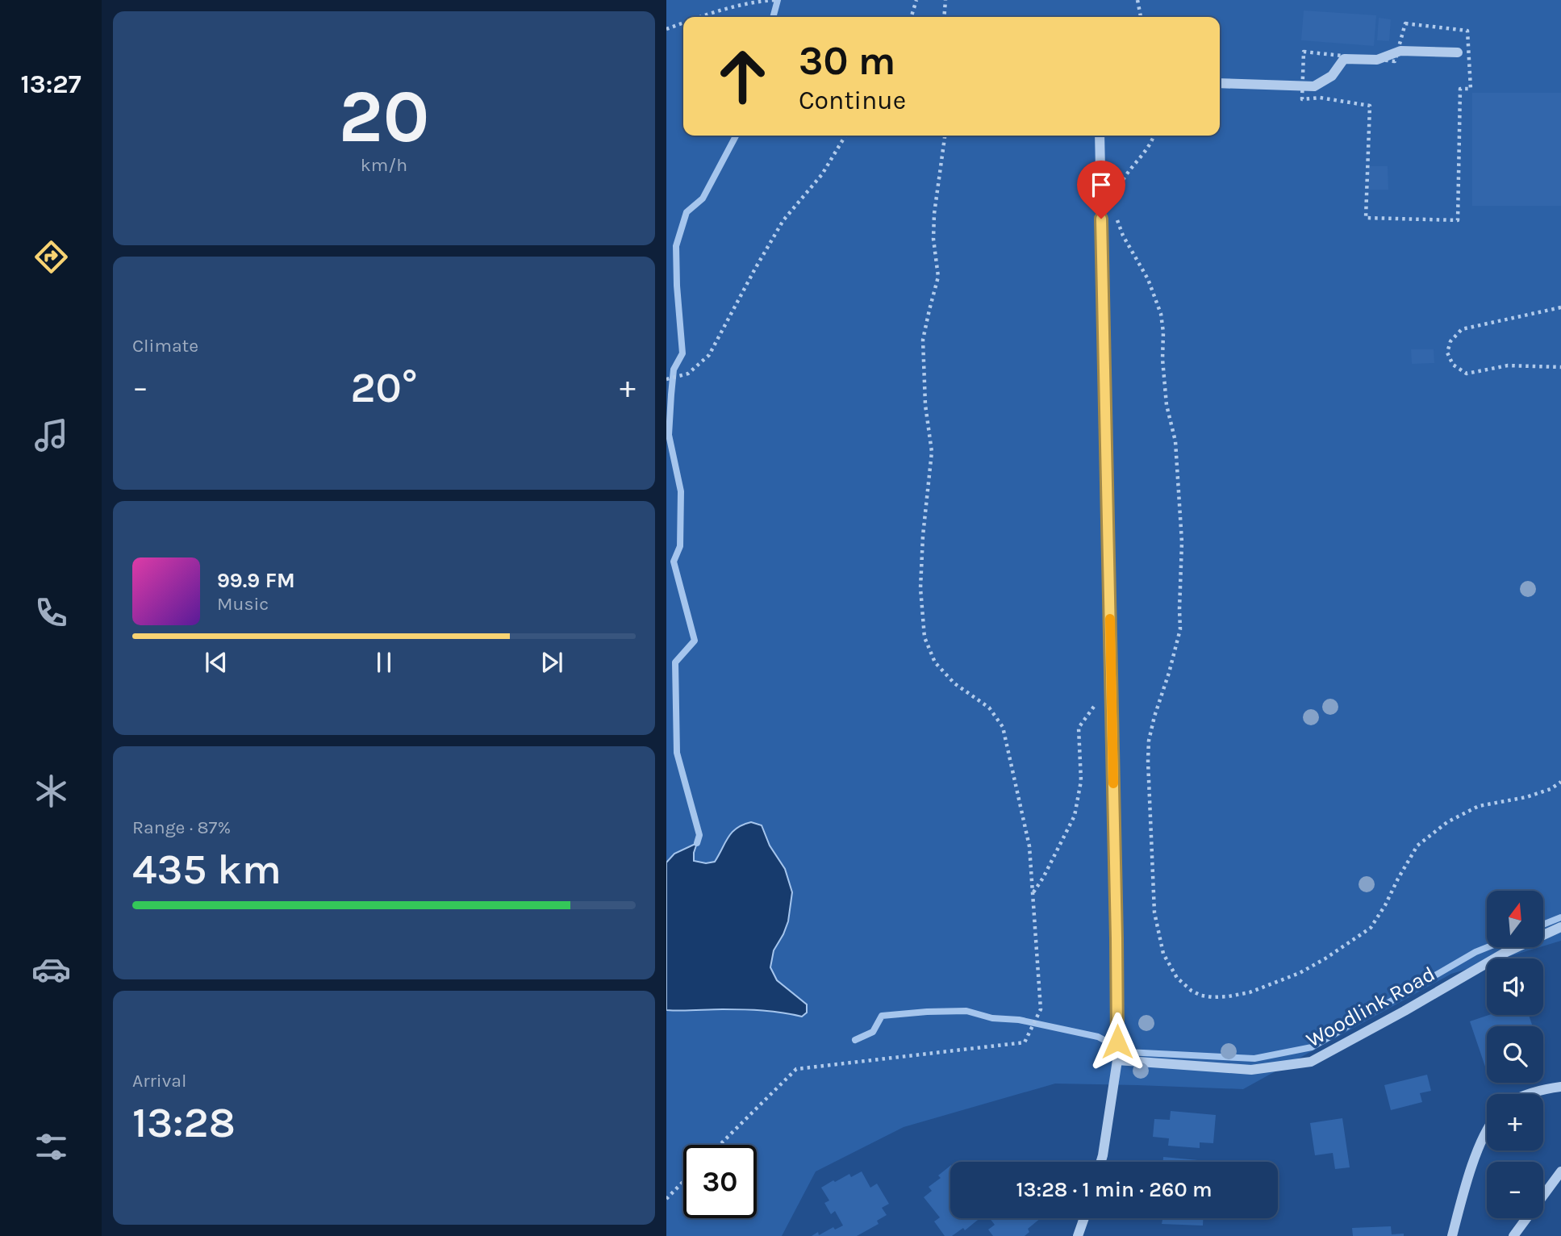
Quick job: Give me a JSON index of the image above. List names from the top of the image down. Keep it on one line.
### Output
{"streets":{"street":["Woodlink Road"]},"north":"top","page":{"tabs":"13:27","tile":[["20","km/h"],"Climate",["Range · 87%","435 km"],["Arrival","13:28"]],"turn":["30 m","Continue"],"heat":["−","20°","+"],"song":["99.9 FM","Music"],"map_buttons":["+","−"],"limit":"30","trip":"13:28 · 1 min · 260 m"}}
